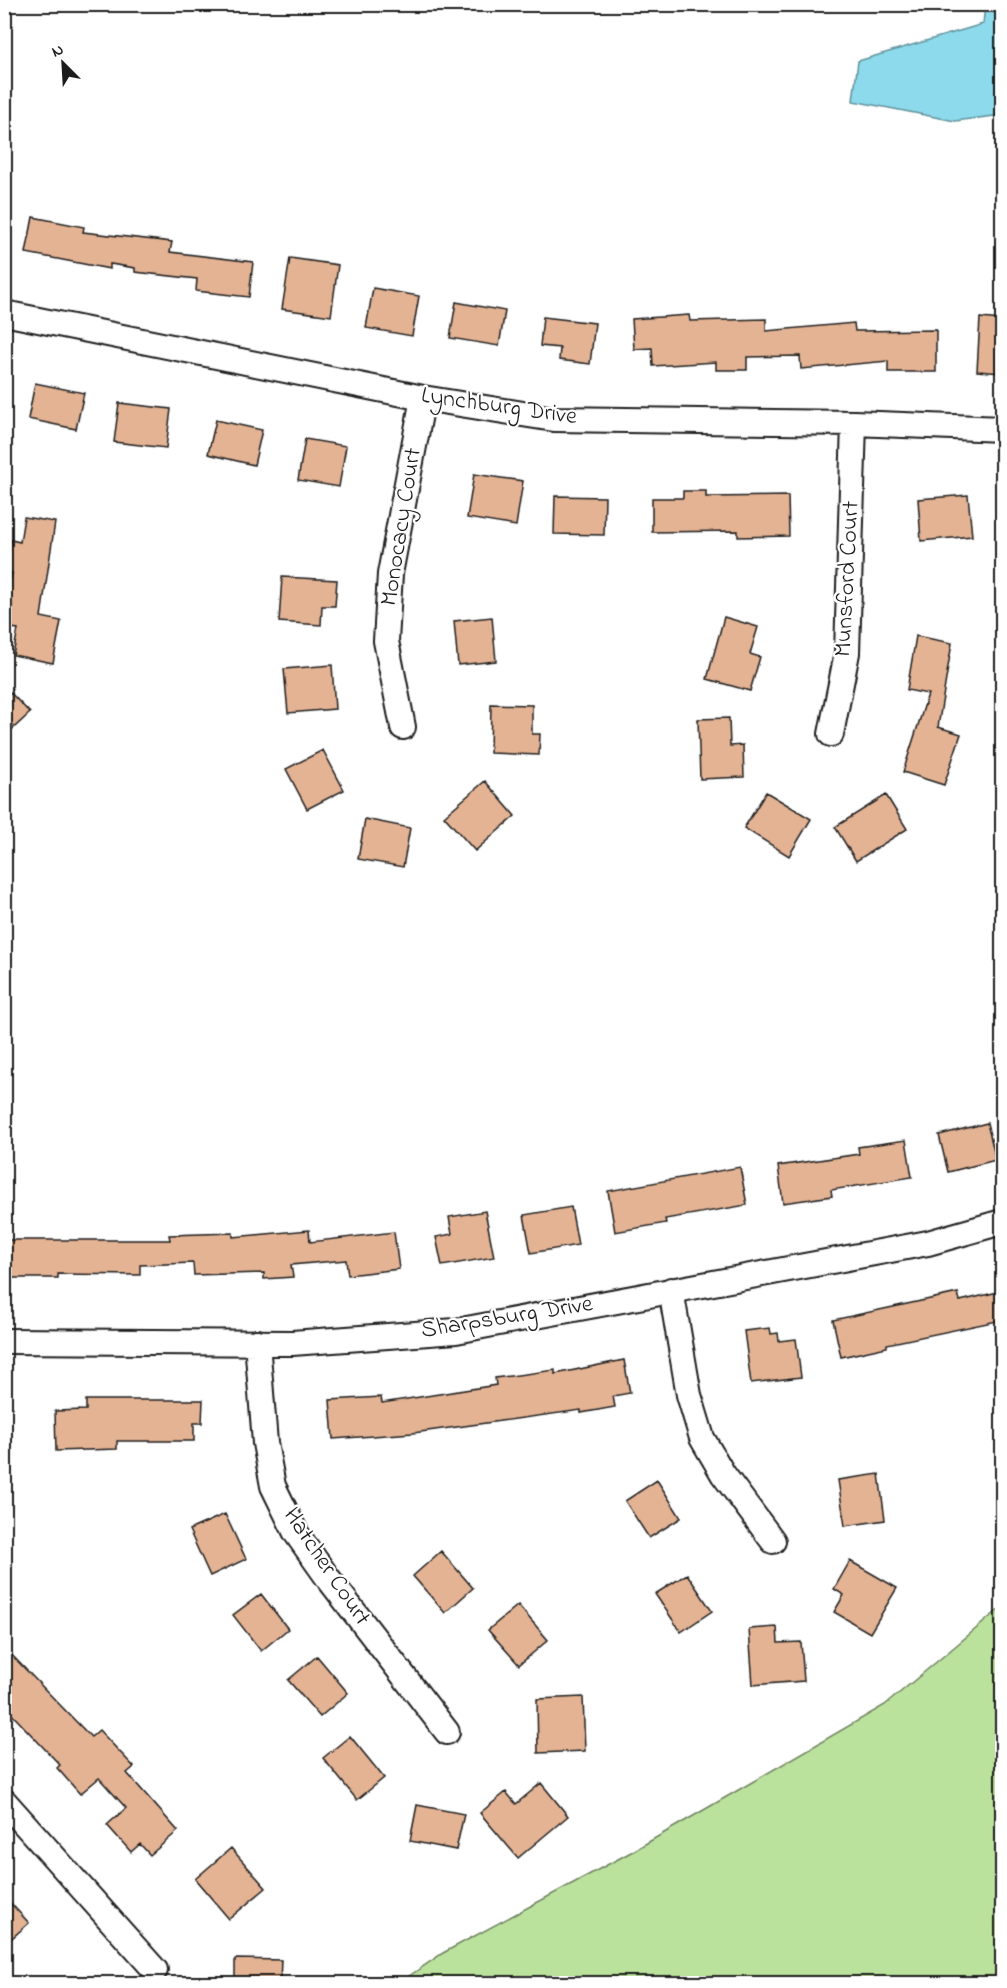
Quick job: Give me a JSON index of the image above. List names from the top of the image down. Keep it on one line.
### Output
{"streets":{"street":["Lynchburg Drive","Monocacy Court","Munsford Court","Sharpsburg Drive","Hatcher Court"]},"crossings":[["Lynchburg Drive","Monocacy Court"],["Lynchburg Drive","Munsford Court"],["Sharpsburg Drive","Hatcher Court"]],"north":"top left"}
